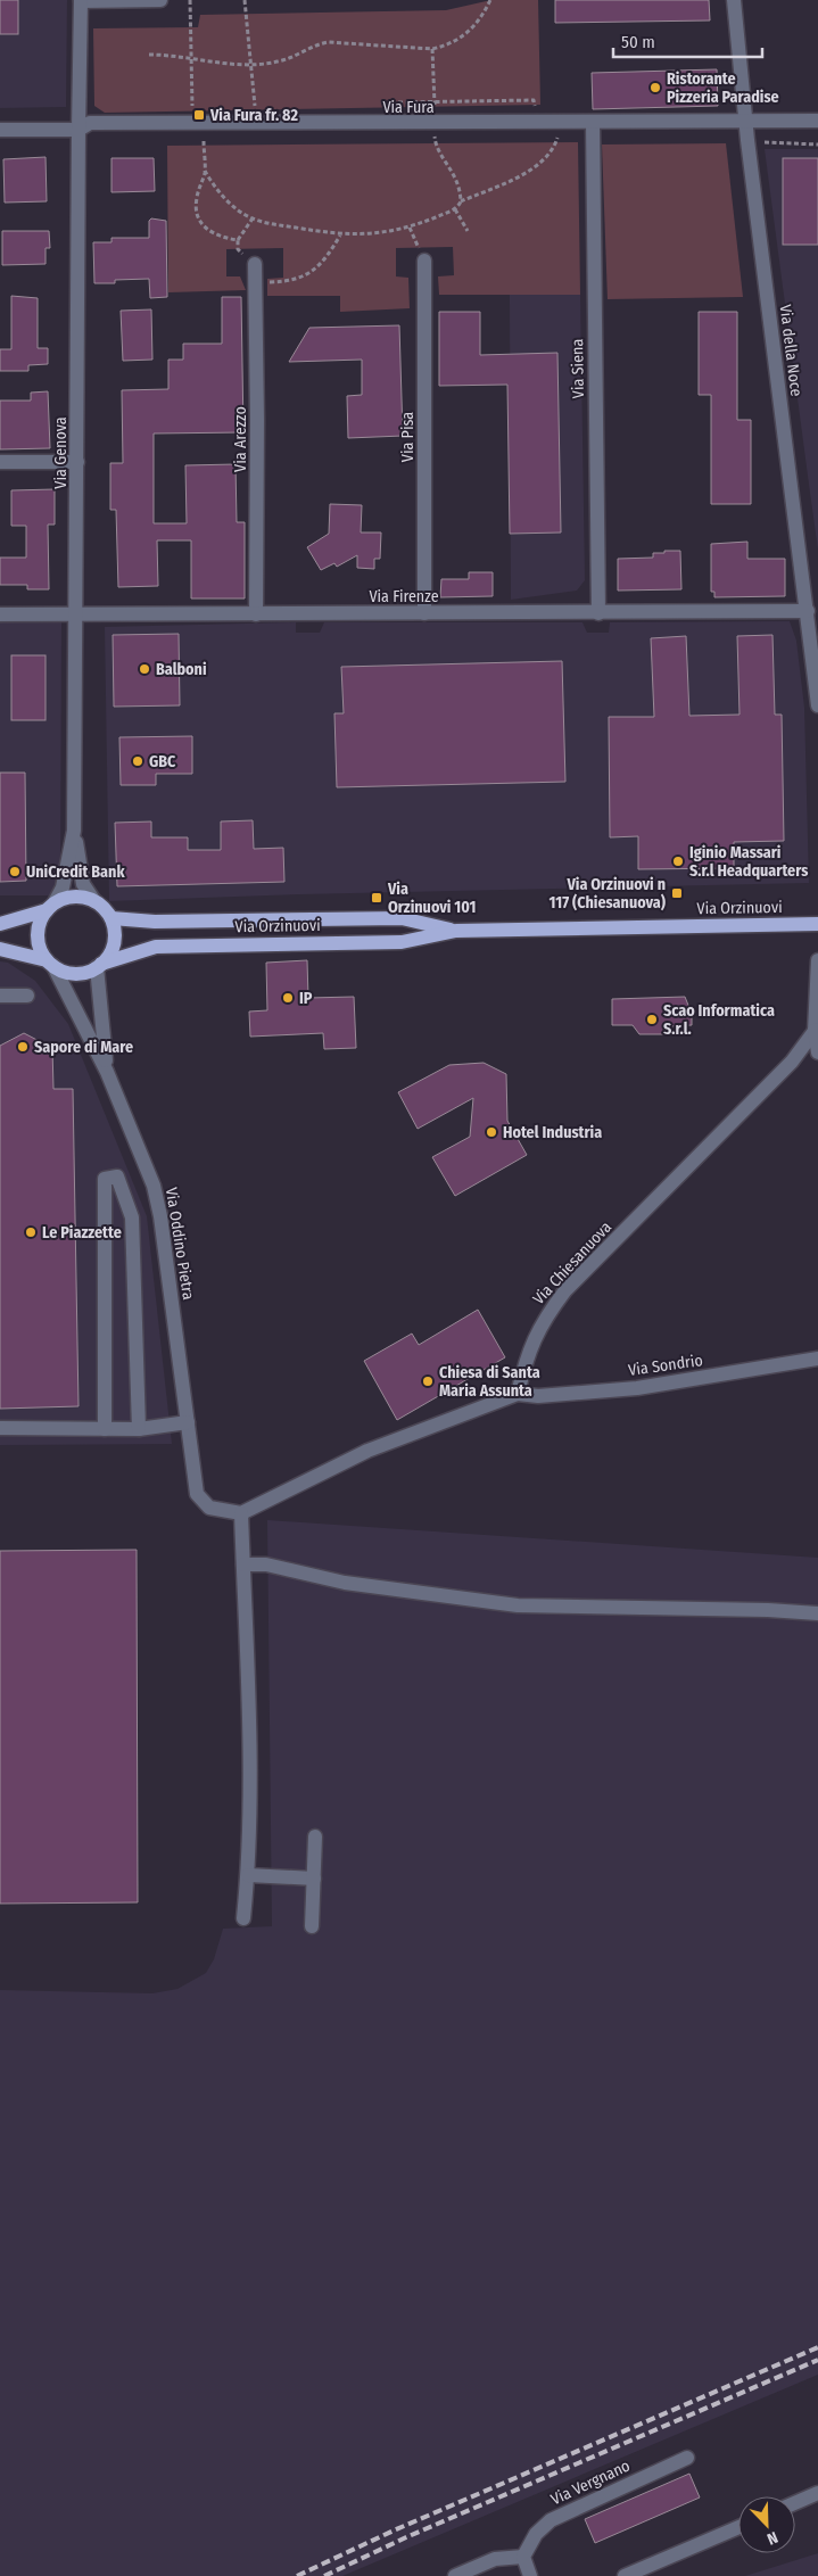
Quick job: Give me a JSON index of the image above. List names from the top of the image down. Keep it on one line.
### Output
{"streets":{"main road":["Via Orzinuovi"],"street":["Via Fura","Via della Noce","Via Siena","Via Pisa","Via Arezzo","Via Genova","Via Firenze","Via Oddino Pietra","Via Chiesanuova","Via Sondrio","Via Vergnano"]},"crossings":[["Via Fura","Via della Noce"],["Via Fura","Via Siena"],["Via Fura","Via Genova"],["Via della Noce","Via Firenze"],["Via Siena","Via Firenze"],["Via Pisa","Via Firenze"],["Via Arezzo","Via Firenze"],["Via Genova","Via Firenze"],["Via Genova","Via Orzinuovi"],["Via Genova","Via Oddino Pietra"],["Via Orzinuovi","Via Oddino Pietra"],["Via Chiesanuova","Via Sondrio"]],"places":{"other":["Ristorante Pizzeria Paradise","Balboni","GBC","Iginio Massari S.r.l Headquarters","UniCredit Bank","IP","Scao Informatica S.r.l.","Sapore di Mare","Hotel Industria","Le Piazzette","Chiesa di Santa Maria Assunta"],"transit":["Via Fura fr. 82","Via Orzinuovi n 117 (Chiesanuova)","Via Orzinuovi 101"]},"scale_bar":"50 m","north":"bottom right"}
